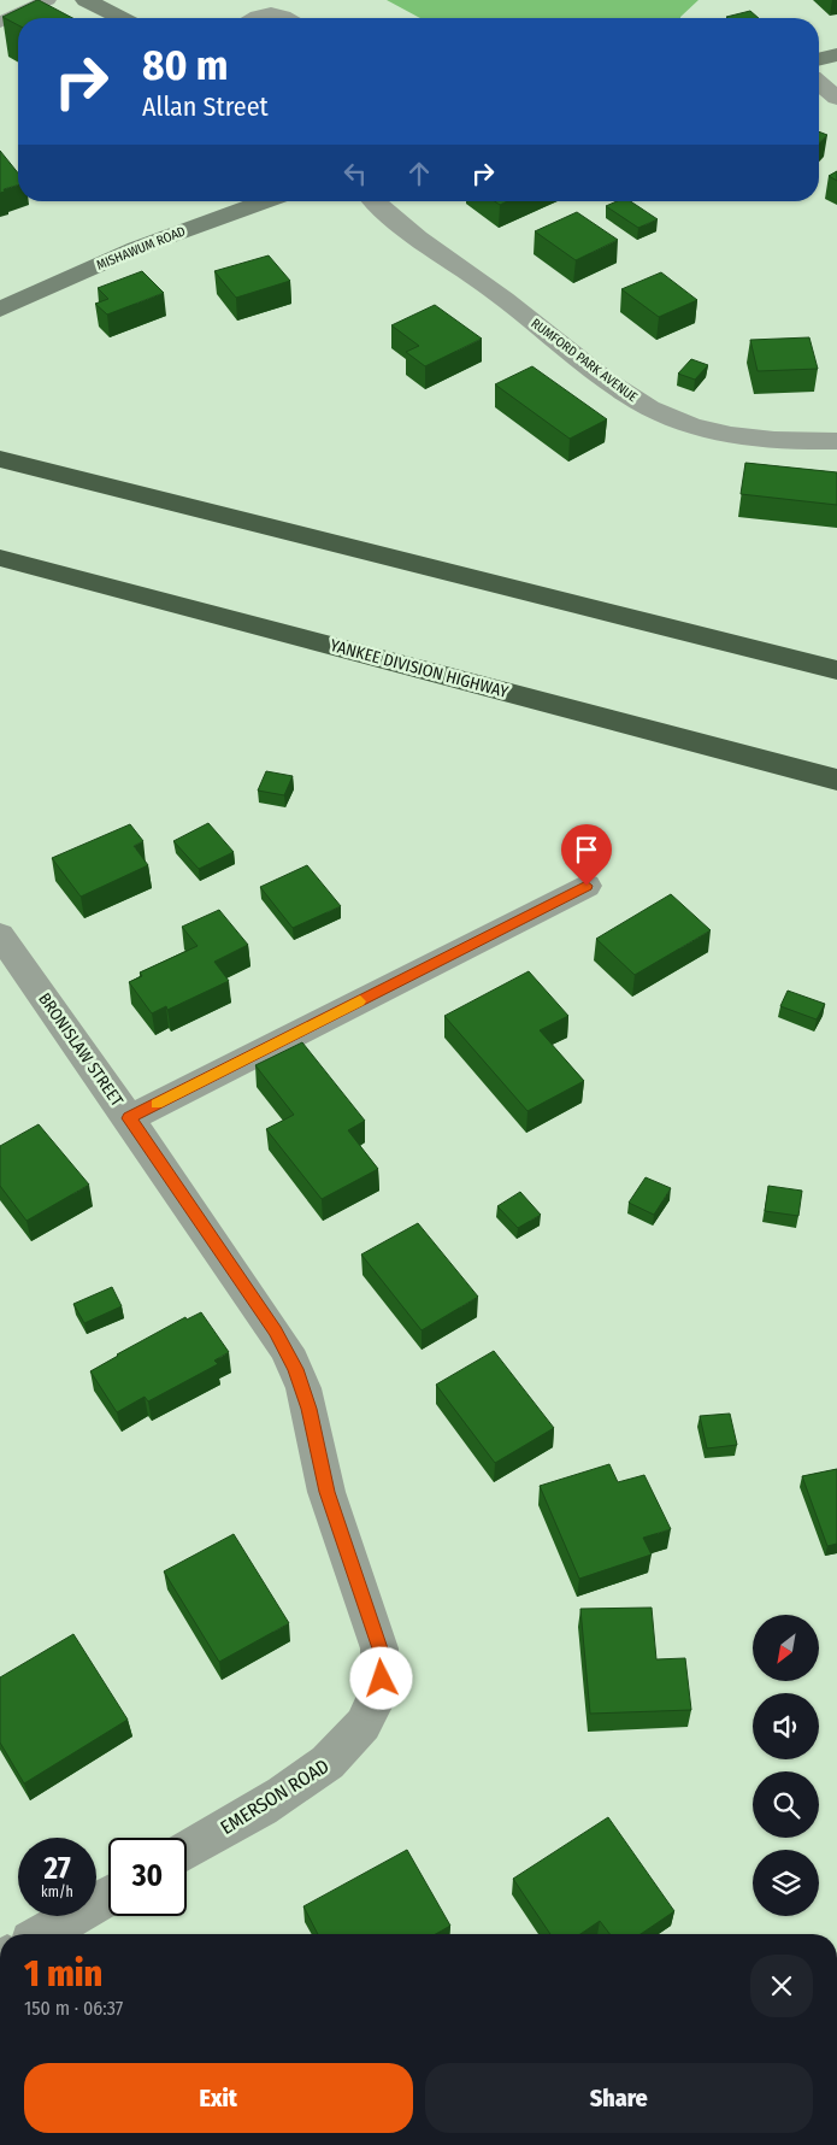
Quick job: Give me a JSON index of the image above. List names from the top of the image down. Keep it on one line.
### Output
{"streets":{"highway":["YANKEE DIVISION HIGHWAY"],"main road":["MISHAWUM ROAD"],"street":["RUMFORD PARK AVENUE","BRONISLAW STREET","EMERSON ROAD"]},"crossings":[["BRONISLAW STREET","EMERSON ROAD"]],"north":"bottom left","page":{"turn":["80 m","Allan Street"],"speed":"27 km/h","limit":"30","heading":["1 min","150 m · 06:37"],"buttons":["Exit","Share"]}}
